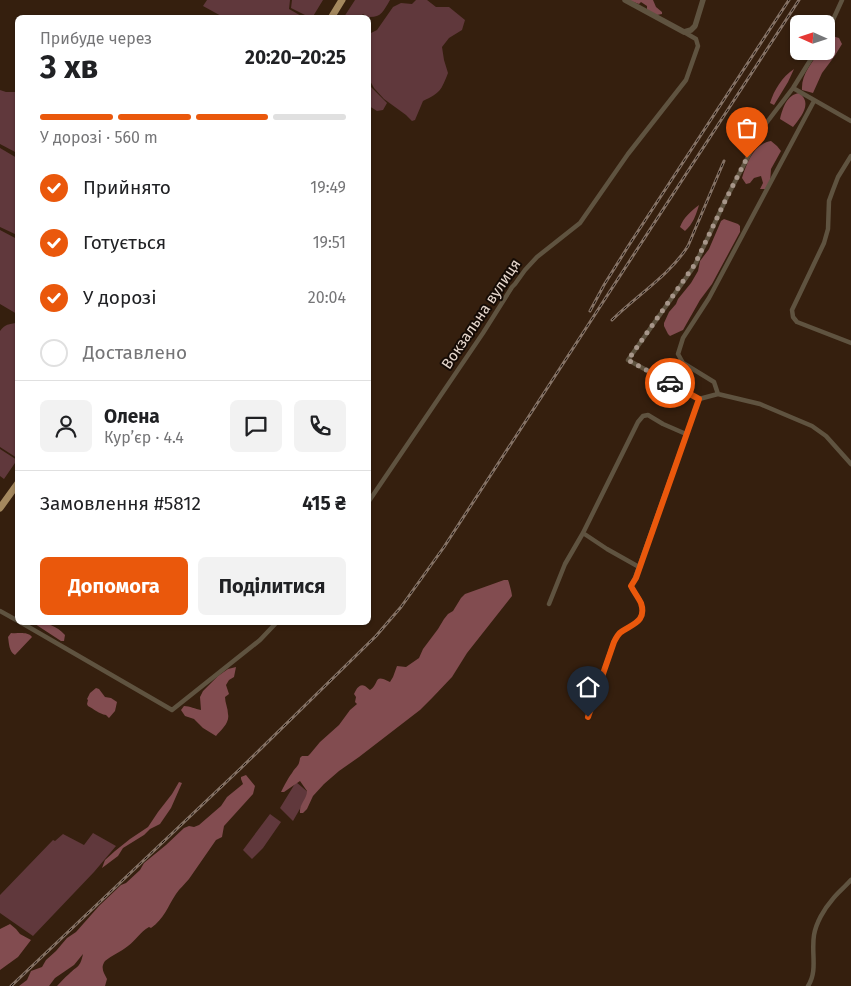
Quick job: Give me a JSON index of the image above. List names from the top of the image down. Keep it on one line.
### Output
{"streets":{"street":["Вокзальна вулиця"]},"north":"left","page":{"heading":["3 хв","Прибуде через","20:20–20:25"],"panel":["Олена","Кур’єр · 4.4","Замовлення #5812","415 ₴"],"bar":"У дорозі · 560 m","list":[["Прийнято","19:49"],["Готується","19:51"],["У дорозі","20:04"],"Доставлено"],"buttons":["Допомога","Поділитися"]}}
